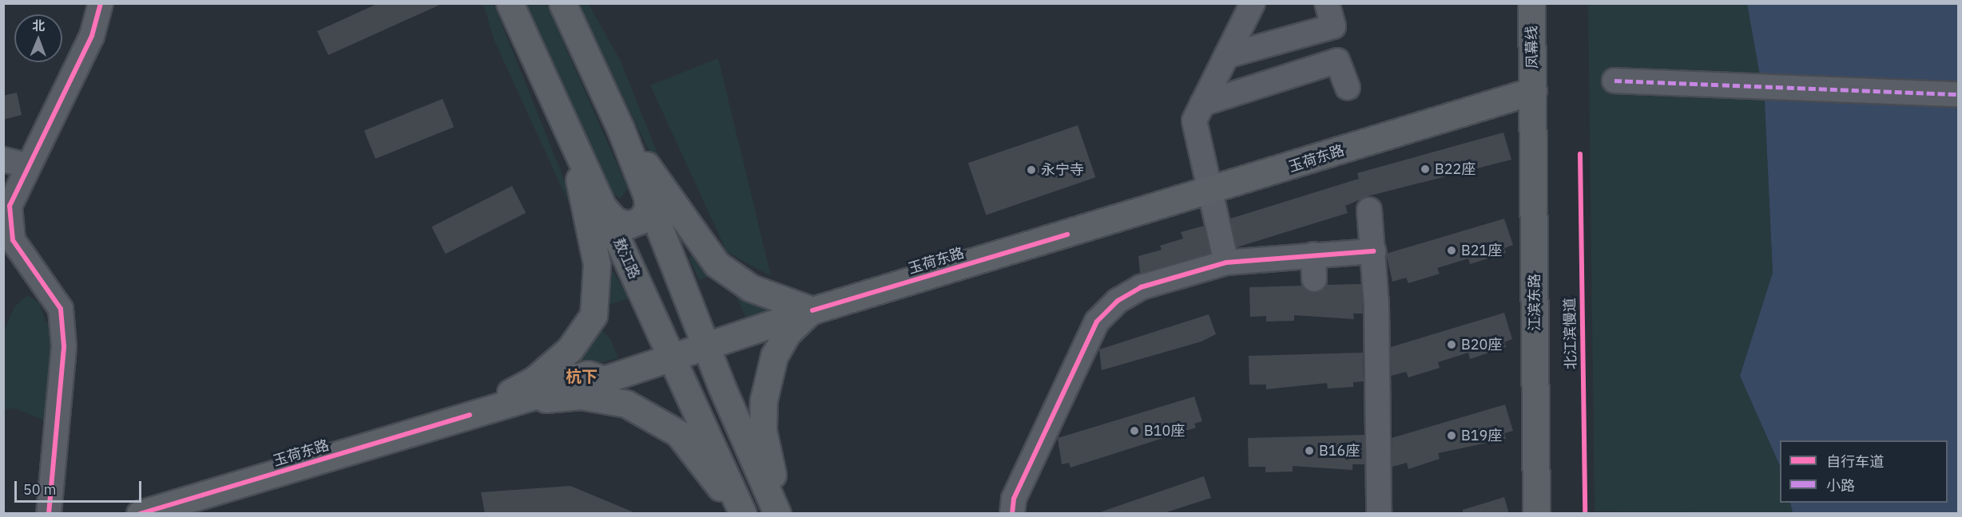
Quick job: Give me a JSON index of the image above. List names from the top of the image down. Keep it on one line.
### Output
{"streets":{"main road":["凤幕线","玉荷东路","敖江路","江滨东路"],"cycle path":["北江滨慢道"]},"crossings":[["凤幕线","玉荷东路"],["凤幕线","江滨东路"],["玉荷东路","敖江路"],["玉荷东路","江滨东路"]],"districts":["杭下"],"places":["B22座","永宁寺","B21座","B20座","B10座","B19座","B16座"],"legend":["自行车道","小路"],"scale_bar":"50 m","north":"top"}
